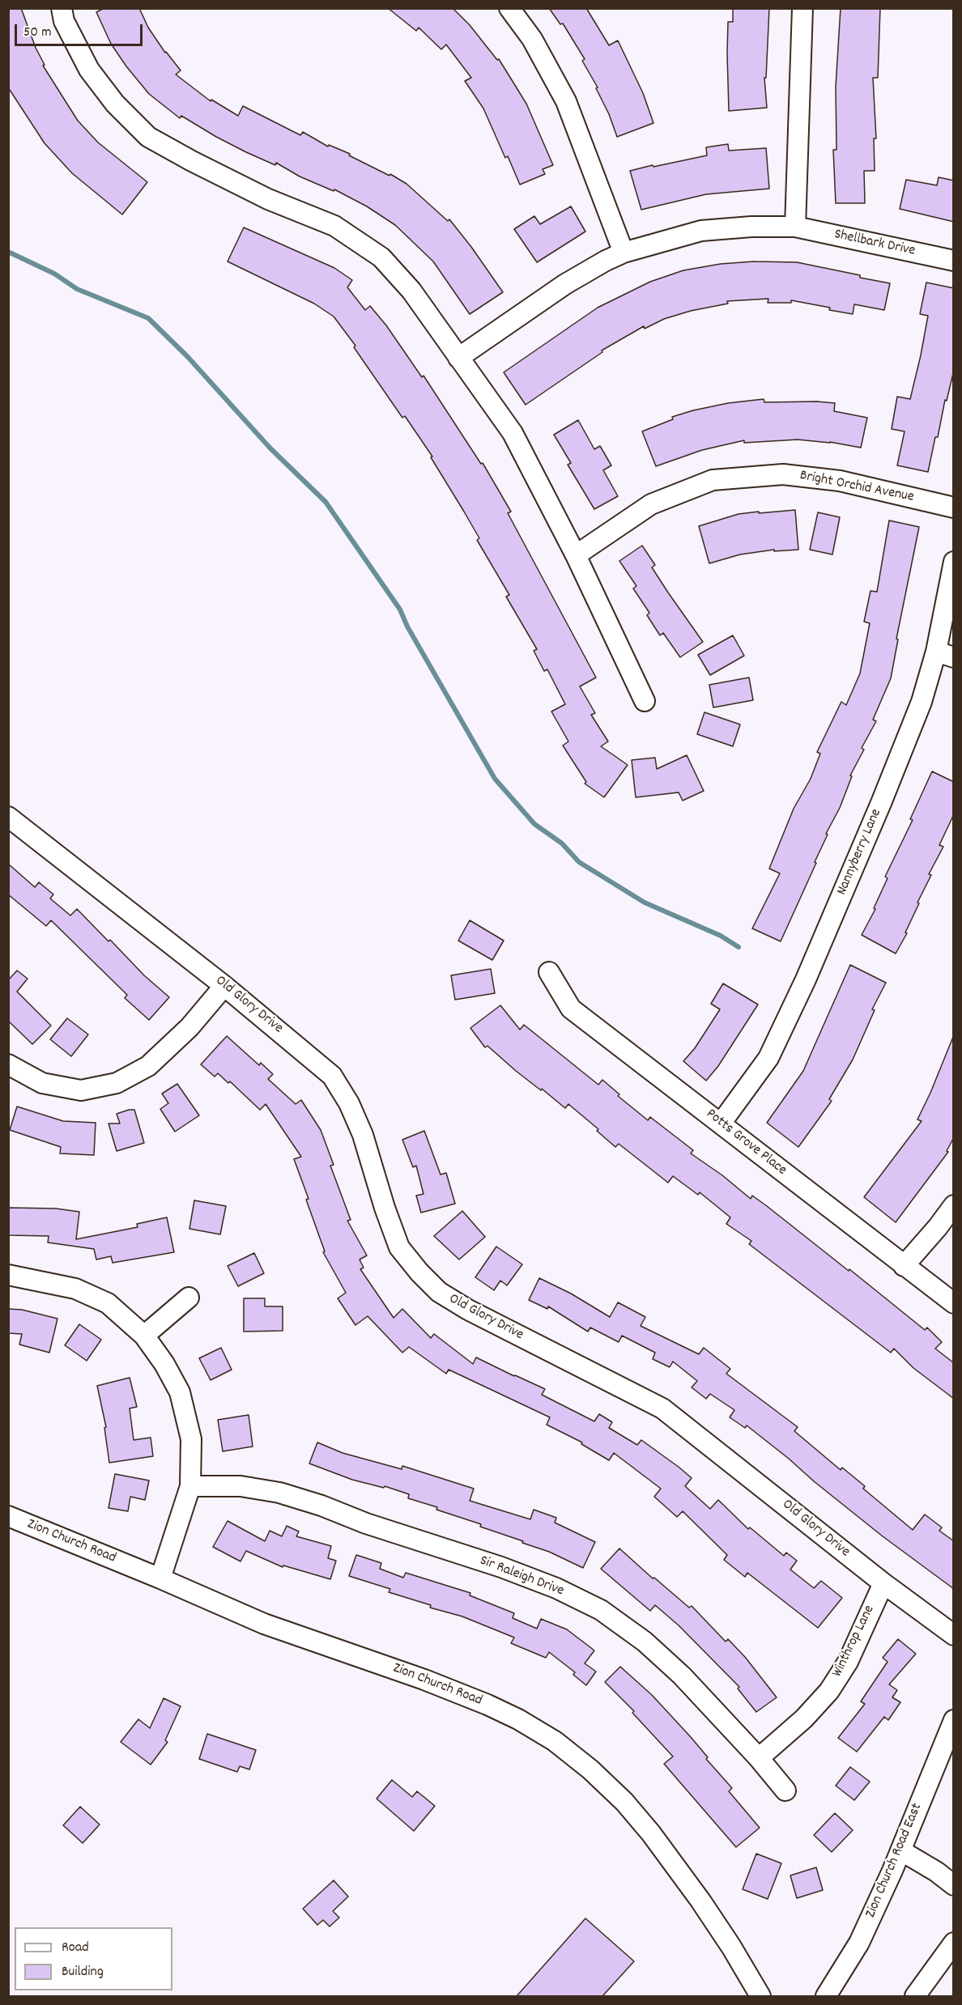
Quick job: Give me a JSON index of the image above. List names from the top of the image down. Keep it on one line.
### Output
{"streets":{"street":["Shellbark Drive","Bright Orchid Avenue","Nannyberry Lane","Old Glory Drive","Potts Grove Place","Zion Church Road","Sir Raleigh Drive","Winthrop Lane","Zion Church Road East"]},"crossings":[["Nannyberry Lane","Potts Grove Place"],["Old Glory Drive","Winthrop Lane"],["Sir Raleigh Drive","Winthrop Lane"]],"legend":["Road","Building"],"scale_bar":"50 m"}
